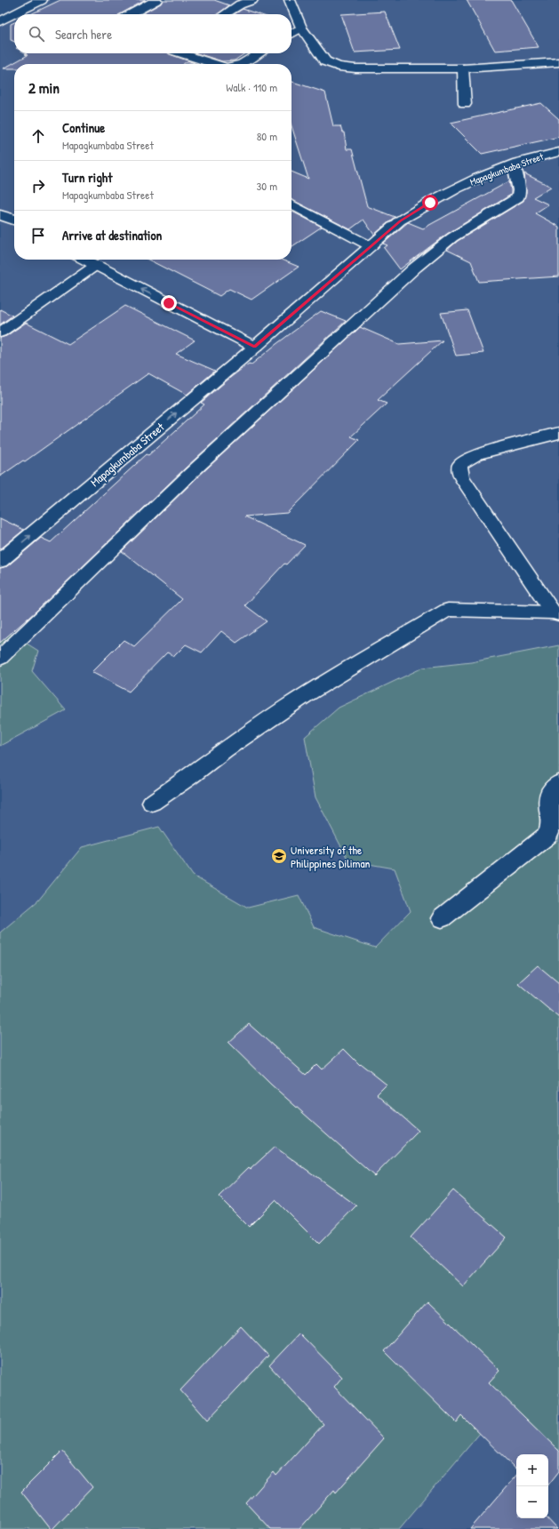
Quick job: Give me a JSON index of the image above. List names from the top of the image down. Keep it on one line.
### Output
{"streets":{"street":["Mapagkumbaba Street"]},"places":{"school or university":["University of the Philippines Diliman"]},"page":{"search":"Search here","heading":["2 min","Walk · 110 m"],"list":[["Continue","Mapagkumbaba Street","80 m"],["Turn right","Mapagkumbaba Street","30 m"],"Arrive at destination"],"map_buttons":["+","−"]}}
